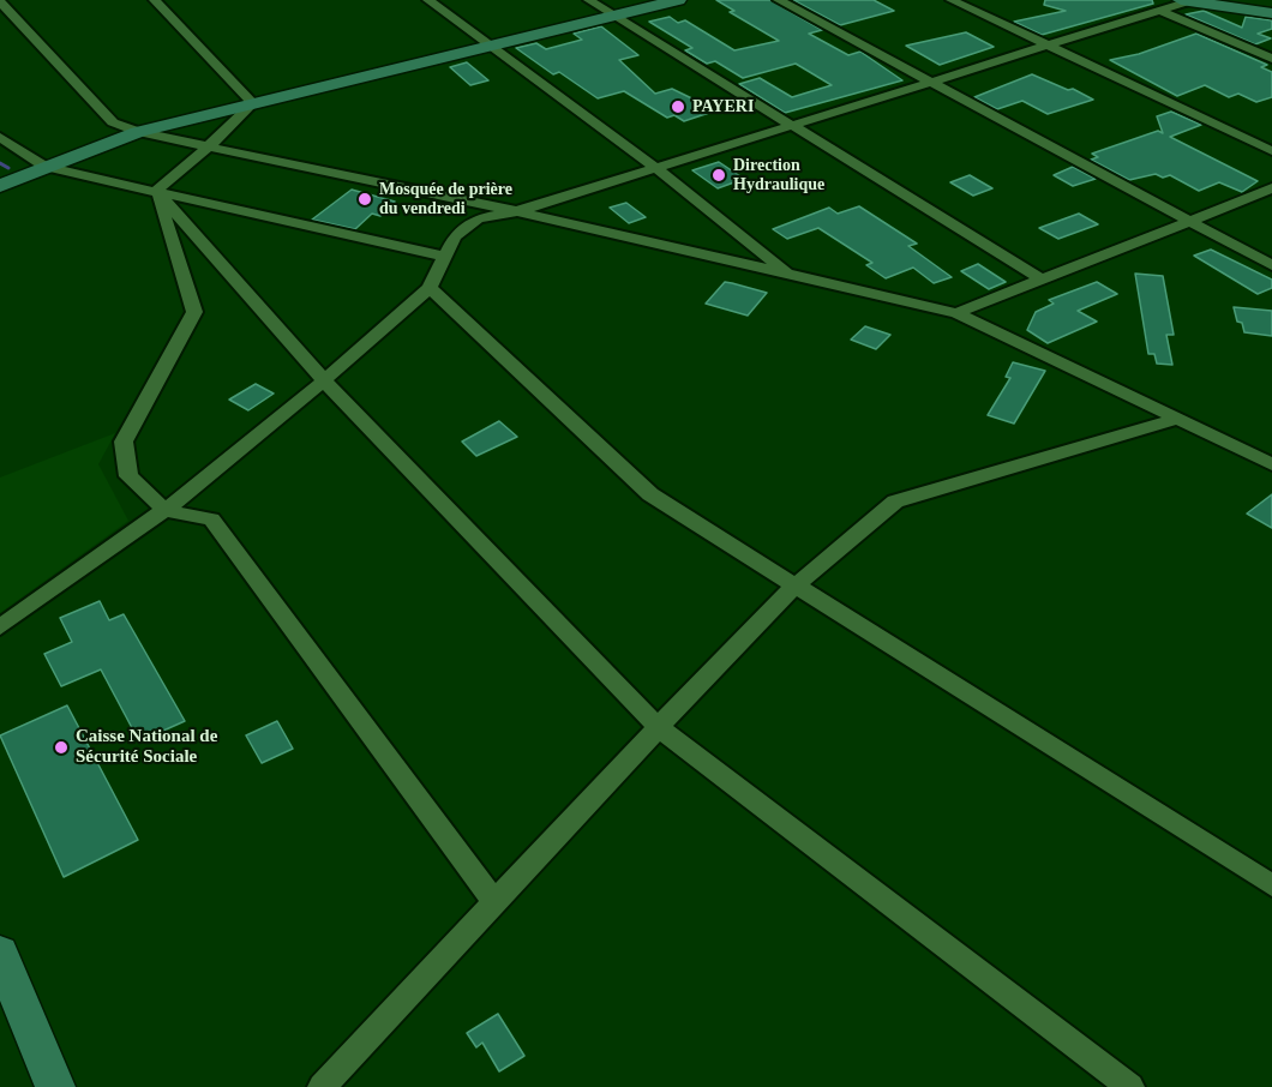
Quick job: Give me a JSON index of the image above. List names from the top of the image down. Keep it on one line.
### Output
{"places":["PAYERI","Direction Hydraulique","Mosquée de prière du vendredi","Caisse National de Sécurité Sociale"]}
